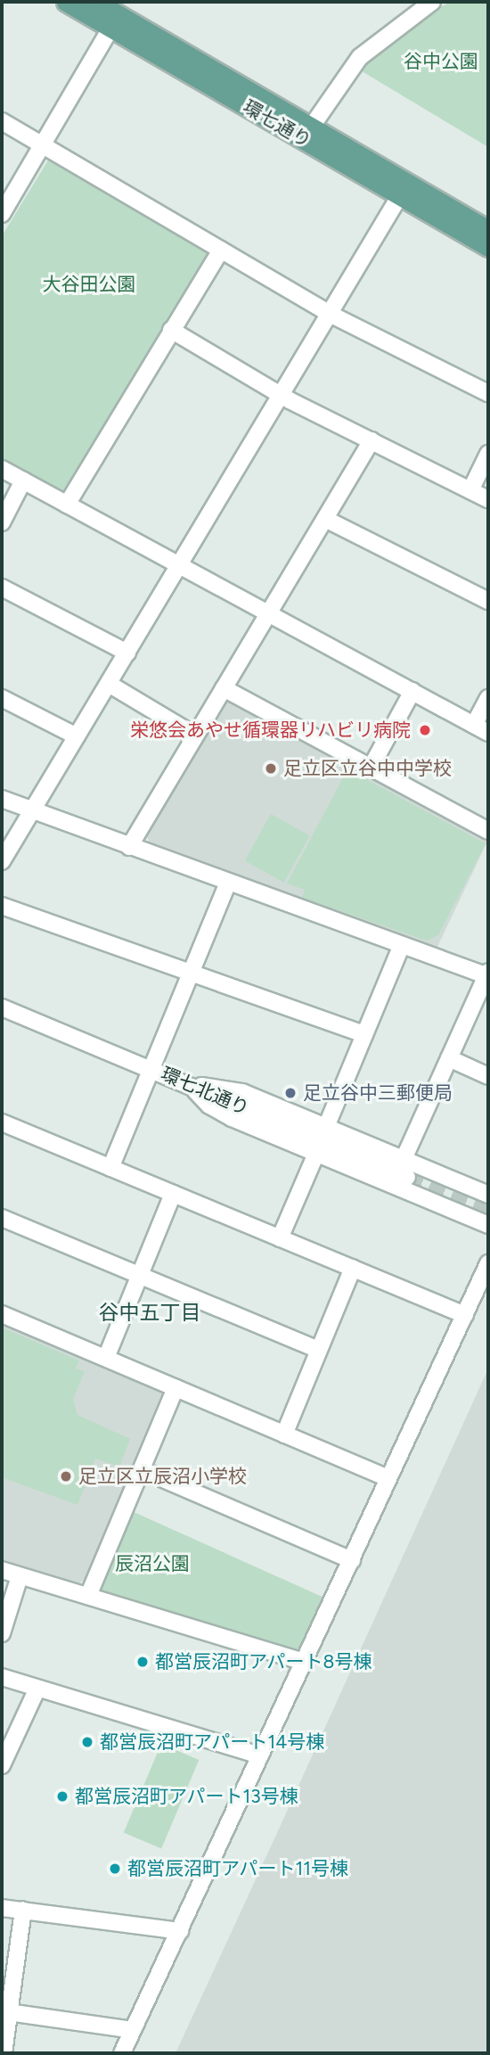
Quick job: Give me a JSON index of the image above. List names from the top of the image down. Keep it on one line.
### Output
{"streets":{"main road":["環七通り"],"street":["環七北通り"]},"districts":["谷中五丁目"],"parks":["谷中公園","大谷田公園","辰沼公園"],"places":["栄悠会あやせ循環器リハビリ病院","足立区立谷中中学校","足立谷中三郵便局","足立区立辰沼小学校","都営辰沼町アパート8号棟","都営辰沼町アパート14号棟","都営辰沼町アパート13号棟","都営辰沼町アパート11号棟"]}
